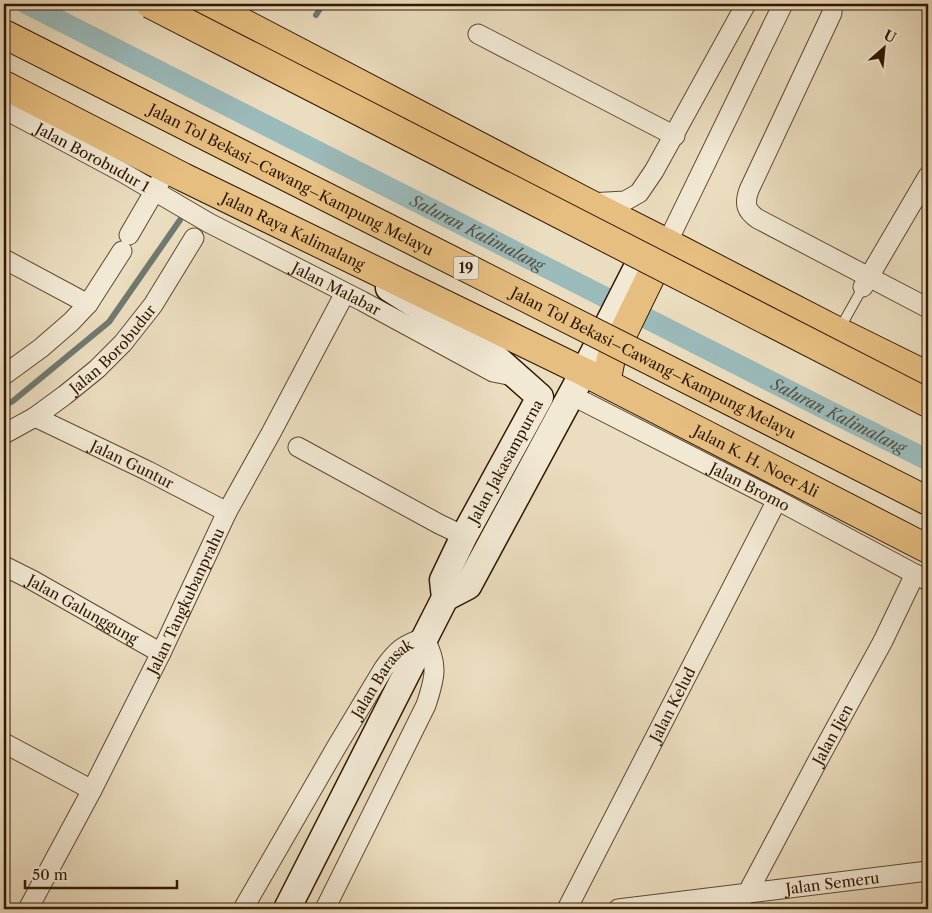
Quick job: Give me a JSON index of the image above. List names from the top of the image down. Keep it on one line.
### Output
{"streets":{"main road":["Jalan Tol Bekasi–Cawang–Kampung Melayu","Jalan Raya Kalimalang","19","Jalan K. H. Noer Ali","Jalan Jakasampurna"],"street":["Jalan Borobudur 1","Jalan Malabar","Jalan Borobudur","Jalan Guntur","Jalan Bromo","Jalan Tangkubanprahu","Jalan Galunggung","Jalan Barasak","Jalan Kelud","Jalan Ijen","Jalan Semeru"]},"crossings":[["Jalan Borobudur 1","Jalan Raya Kalimalang"],["Jalan Borobudur 1","Jalan Malabar"],["Jalan Raya Kalimalang","Jalan Malabar"],["Jalan Raya Kalimalang","Jalan K. H. Noer Ali"],["Jalan Raya Kalimalang","Jalan Jakasampurna"],["Jalan Raya Kalimalang","Jalan Bromo"],["Jalan Malabar","Jalan Jakasampurna"],["Jalan Malabar","Jalan Tangkubanprahu"],["Jalan Borobudur","Jalan Guntur"],["Jalan K. H. Noer Ali","Jalan Jakasampurna"],["Jalan K. H. Noer Ali","Jalan Bromo"],["Jalan Jakasampurna","Jalan Bromo"],["Jalan Jakasampurna","Jalan Barasak"],["Jalan Guntur","Jalan Tangkubanprahu"],["Jalan Bromo","Jalan Kelud"],["Jalan Bromo","Jalan Ijen"],["Jalan Tangkubanprahu","Jalan Galunggung"],["Jalan Ijen","Jalan Semeru"]],"water":["Saluran Kalimalang"],"scale_bar":"50 m","north":"top right"}
